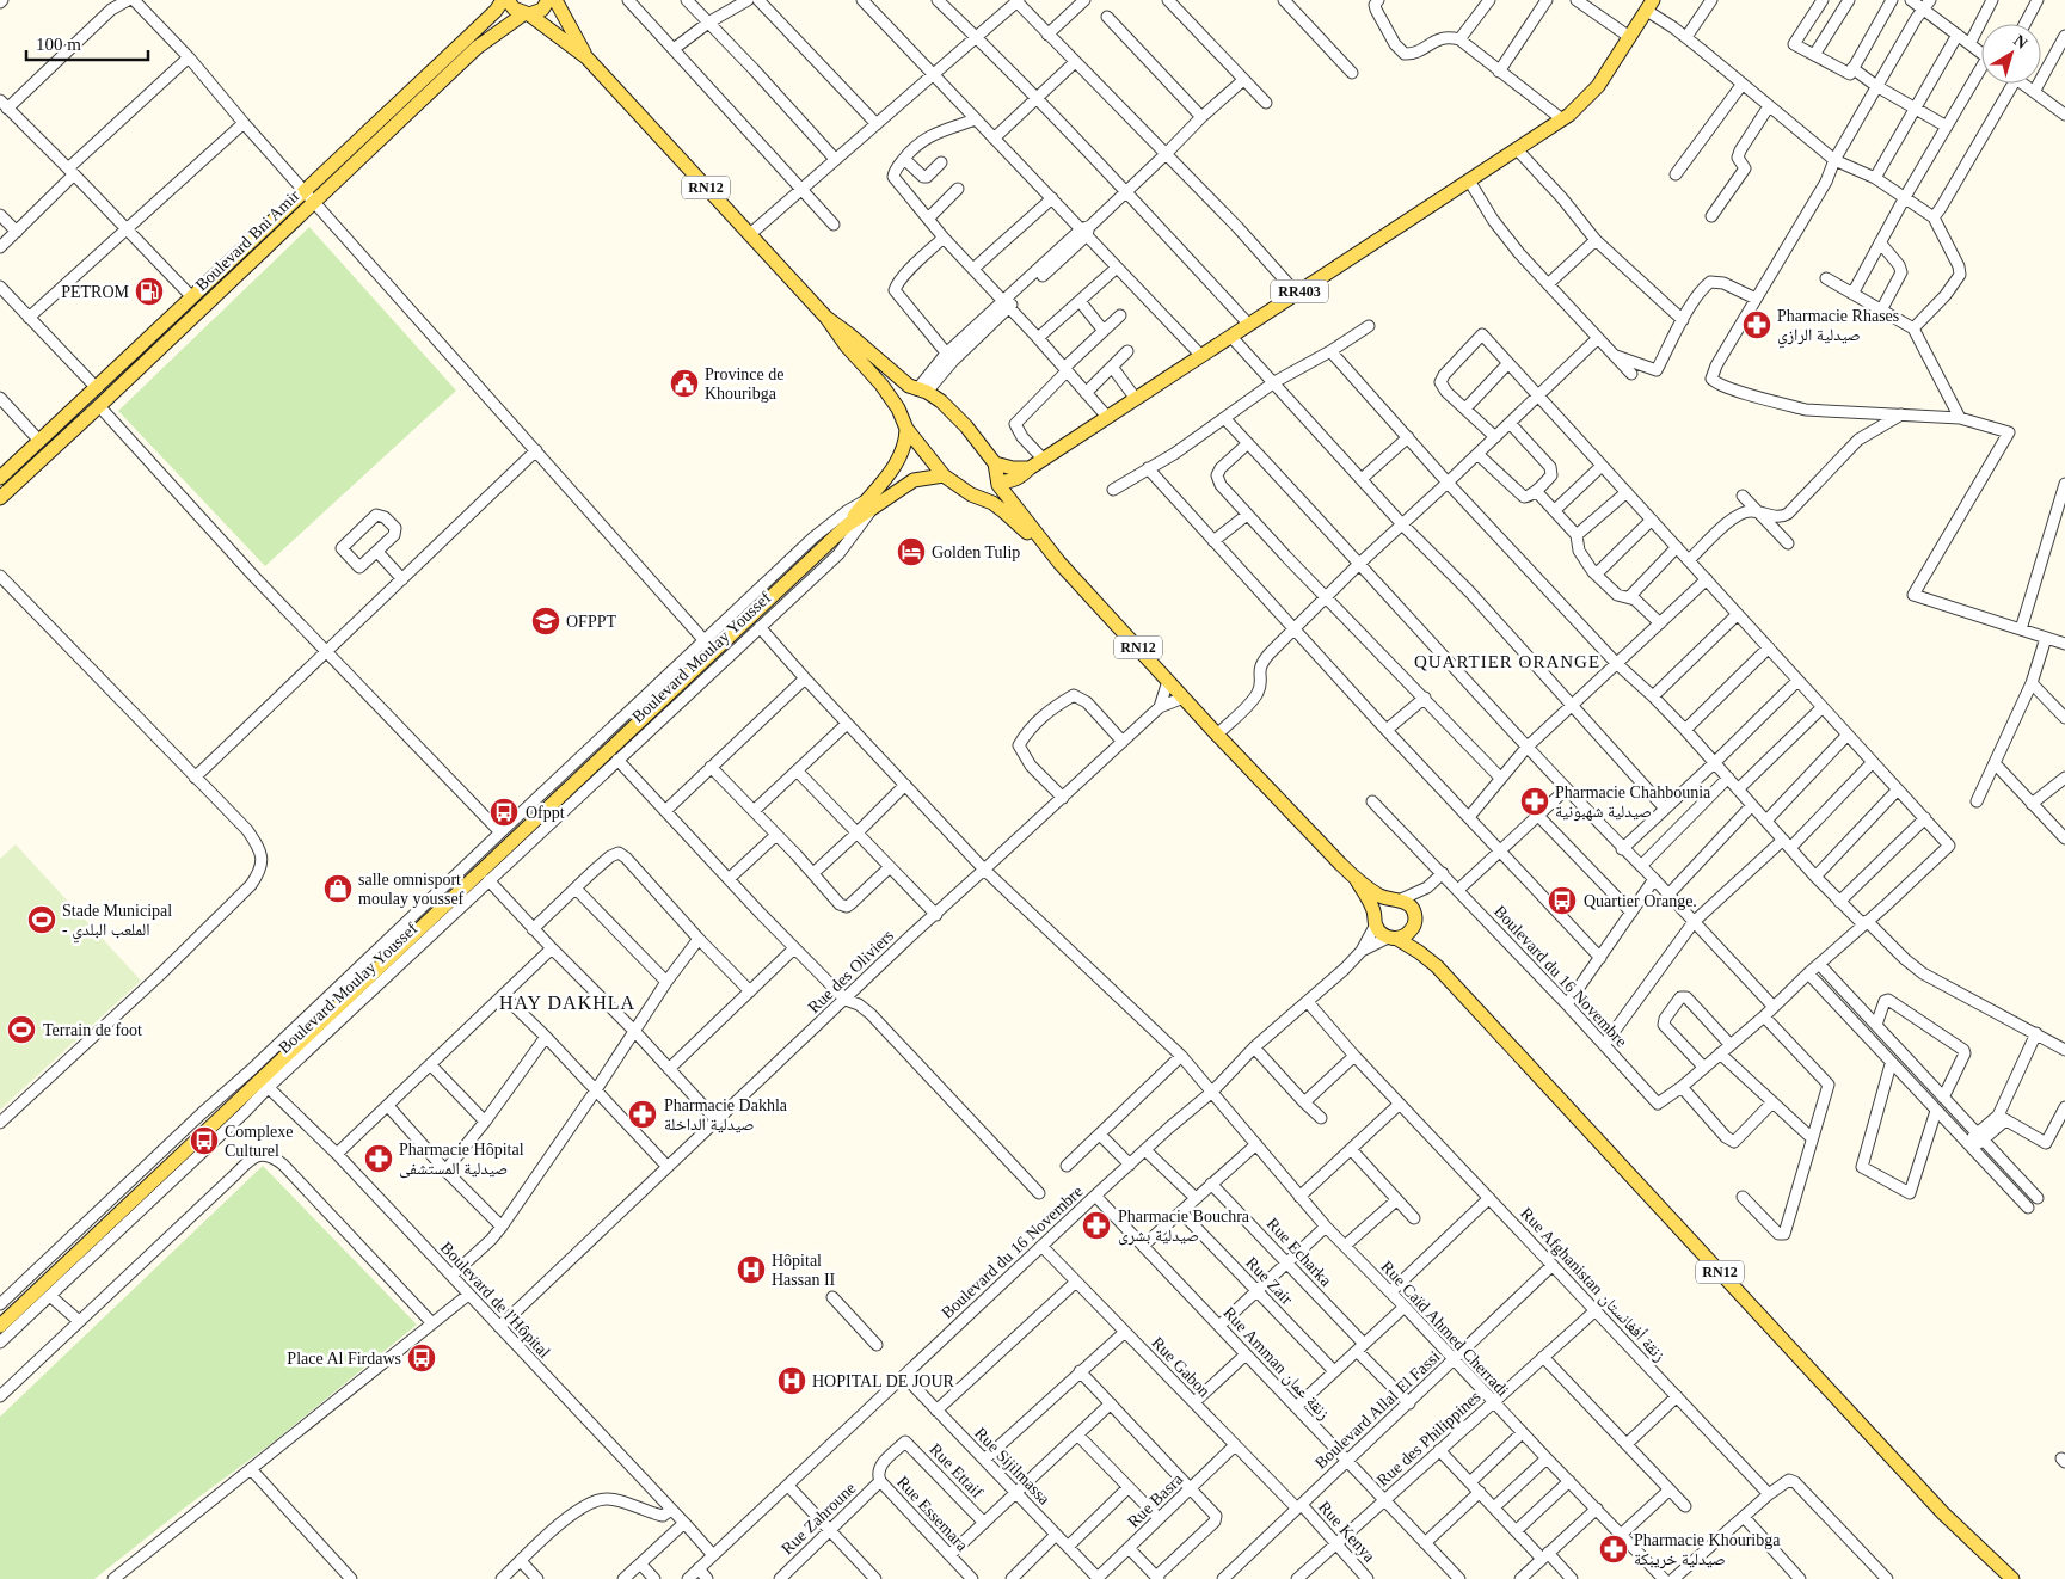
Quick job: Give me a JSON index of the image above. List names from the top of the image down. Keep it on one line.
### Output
{"streets":{"main road":["RN12","Boulevard Bni Amir","RR403","Boulevard Moulay Youssef"],"street":["Rue des Oliviers","Boulevard du 16 Novembre","Rue Echarka","Rue Zair","Rue Afghanistan زنقة أفغانستان","Boulevard de l'Hôpital","Rue Caïd Ahmed Cherradi","Rue Amman زنقة عمان","Rue Gabon","Boulevard Allal El Fassi","Rue des Philippines","Rue Sijilmassa","Rue Ettaif","Rue Basra","Rue Essemara","Rue Zahroune","Rue Kenya"]},"crossings":[["RN12","Boulevard Bni Amir"],["RN12","RR403"],["RN12","Boulevard du 16 Novembre"],["Boulevard Moulay Youssef","Boulevard de l'Hôpital"],["Rue des Oliviers","Boulevard de l'Hôpital"],["Rue des Oliviers","Rue Caïd Ahmed Cherradi"],["Boulevard du 16 Novembre","Rue Afghanistan زنقة أفغانستان"],["Boulevard du 16 Novembre","Boulevard de l'Hôpital"],["Boulevard du 16 Novembre","Rue Caïd Ahmed Cherradi"],["Boulevard du 16 Novembre","Rue Amman زنقة عمان"],["Boulevard du 16 Novembre","Rue Gabon"],["Boulevard du 16 Novembre","Rue Sijilmassa"],["Rue Echarka","Boulevard Allal El Fassi"],["Rue Afghanistan زنقة أفغانستان","Boulevard Allal El Fassi"],["Rue Afghanistan زنقة أفغانستان","Rue des Philippines"],["Rue Caïd Ahmed Cherradi","Boulevard Allal El Fassi"],["Rue Caïd Ahmed Cherradi","Rue des Philippines"],["Rue Amman زنقة عمان","Boulevard Allal El Fassi"],["Rue Amman زنقة عمان","Rue des Philippines"],["Rue Gabon","Boulevard Allal El Fassi"],["Rue Gabon","Rue Basra"],["Rue Gabon","Rue Kenya"],["Boulevard Allal El Fassi","Rue Kenya"],["Rue des Philippines","Rue Kenya"],["Rue Sijilmassa","Rue Basra"],["Rue Ettaif","Rue Essemara"],["Rue Essemara","Rue Zahroune"]],"districts":["QUARTIER ORANGE","HAY DAKHLA"],"places":{"fuel station":["PETROM"],"pharmacy":["Pharmacie Rhases صيدلية الرازي","Pharmacie Chahbounia صيدلية شهبونية","Pharmacie Dakhla صيدلية الداخلة","Pharmacie Hôpital صيدلية المستشفى","Pharmacie Bouchra صيدلية بشرى","Pharmacie Khouribga صيدلية خريبكة"],"public building":["Province de Khouribga"],"hotel":["Golden Tulip"],"school or university":["OFPPT"],"bus stop":["Ofppt","Quartier Orange.","Complexe Culturel","Place Al Firdaws"],"shop":["salle omnisport moulay youssef"],"sports":["Stade Municipal - الملعب البلدي","Terrain de foot"],"hospital":["Hôpital Hassan II","HOPITAL DE JOUR"]},"scale_bar":"100 m","north":"top right"}
